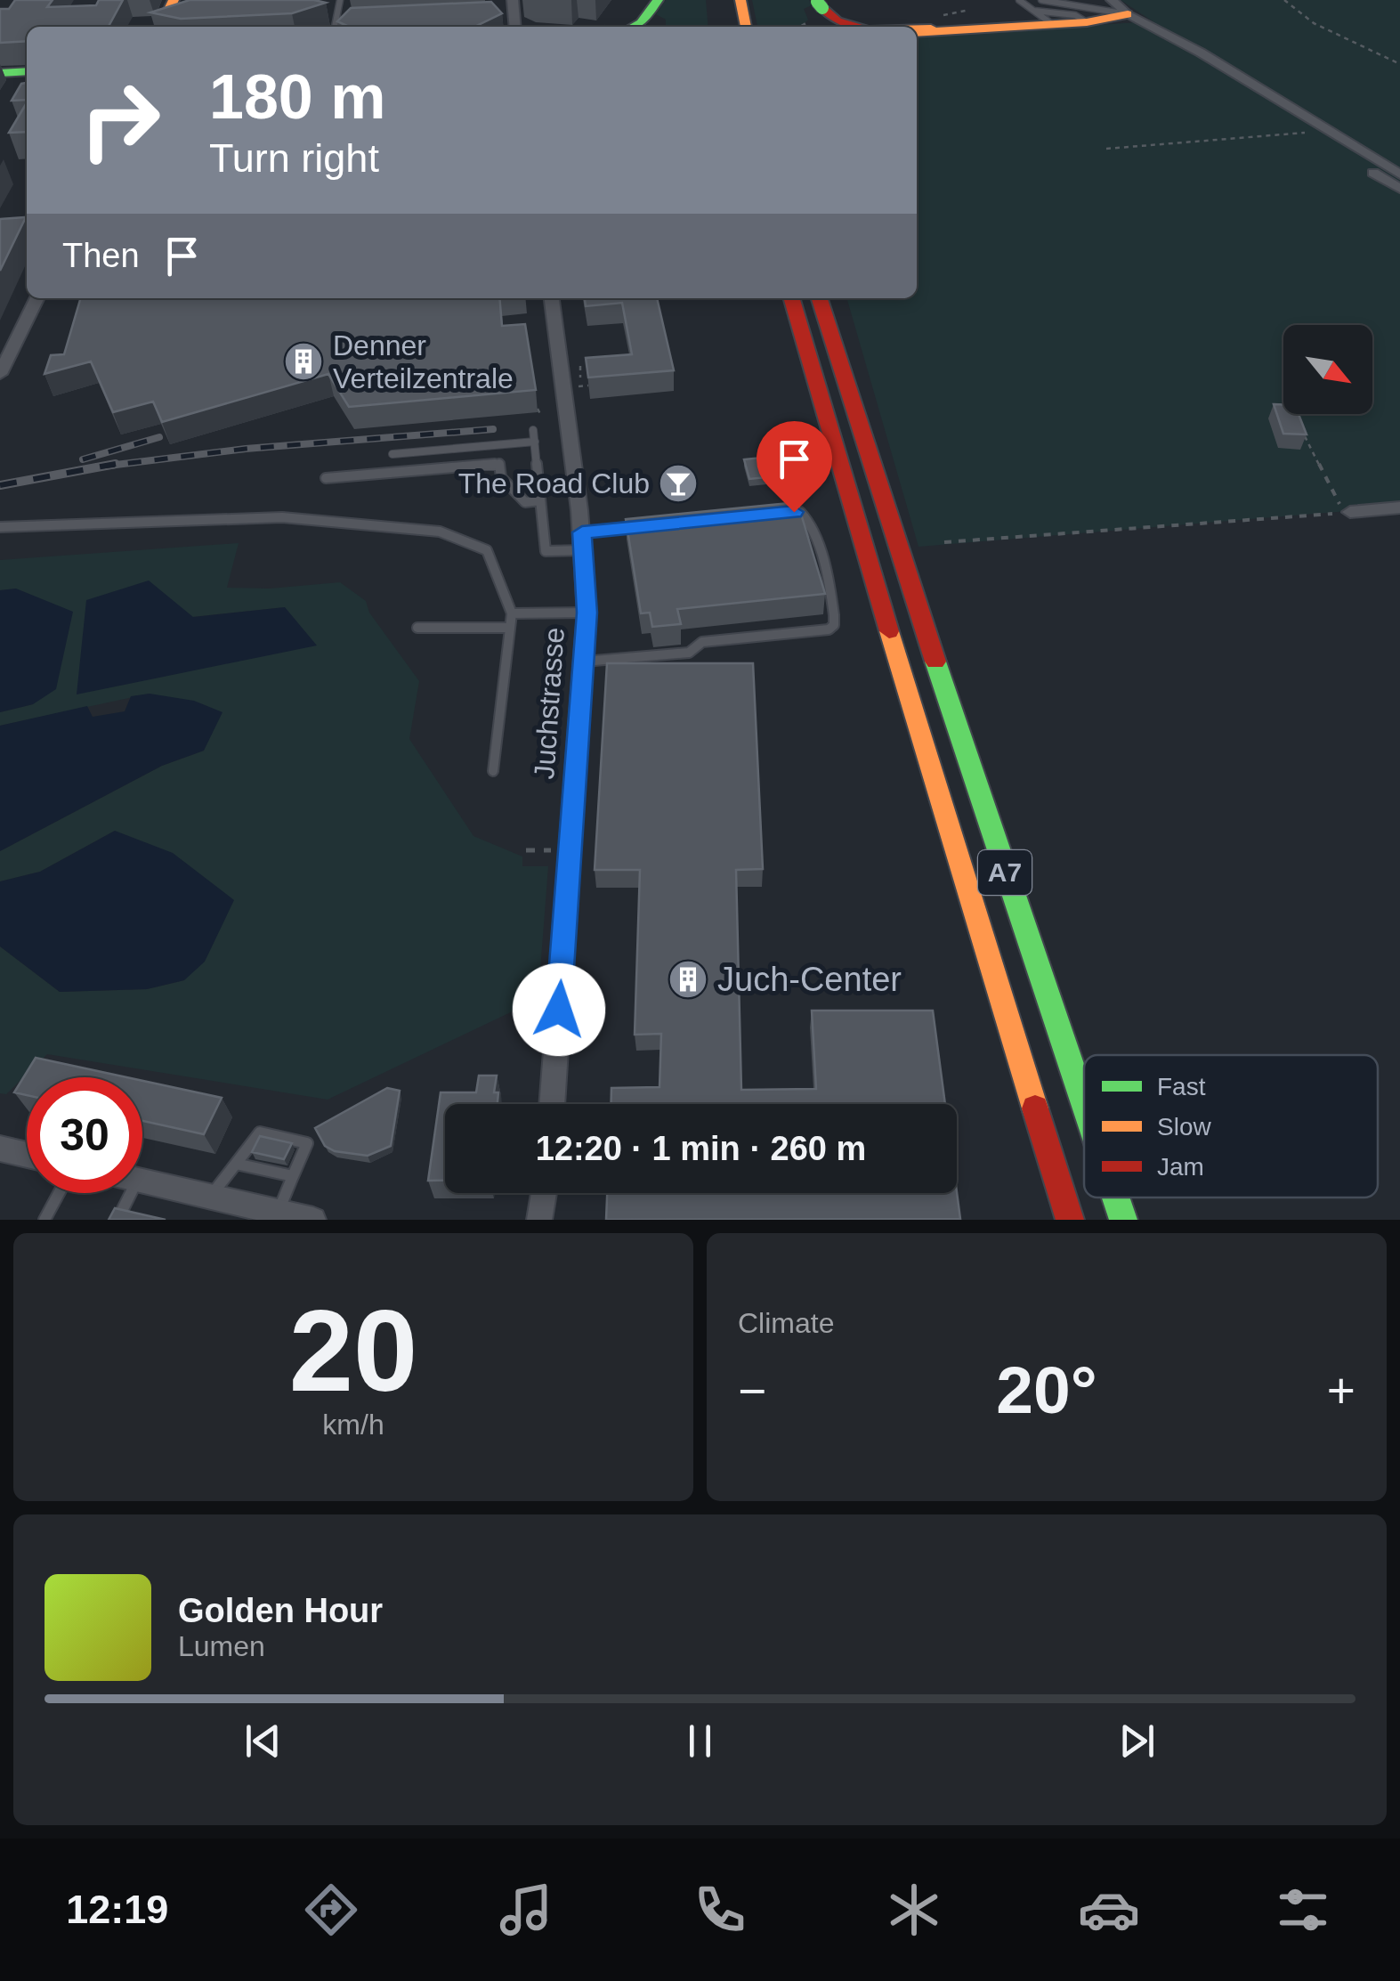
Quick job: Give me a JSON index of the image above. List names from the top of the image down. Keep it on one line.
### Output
{"streets":{"main road":["A7"],"street":["Juchstrasse"]},"places":{"building":["Denner Verteilzentrale","Juch-Center"],"bar":["The Road Club"]},"legend":["Fast","Slow","Jam"],"north":"bottom right","page":{"turn":["180 m","Turn right"],"then":"Then","limit":"30","trip":"12:20 · 1 min · 260 m","tile":[["20","km/h"],"Climate"],"heat":["−","20°","+"],"song":["Golden Hour","Lumen"],"tabs":"12:19"}}
